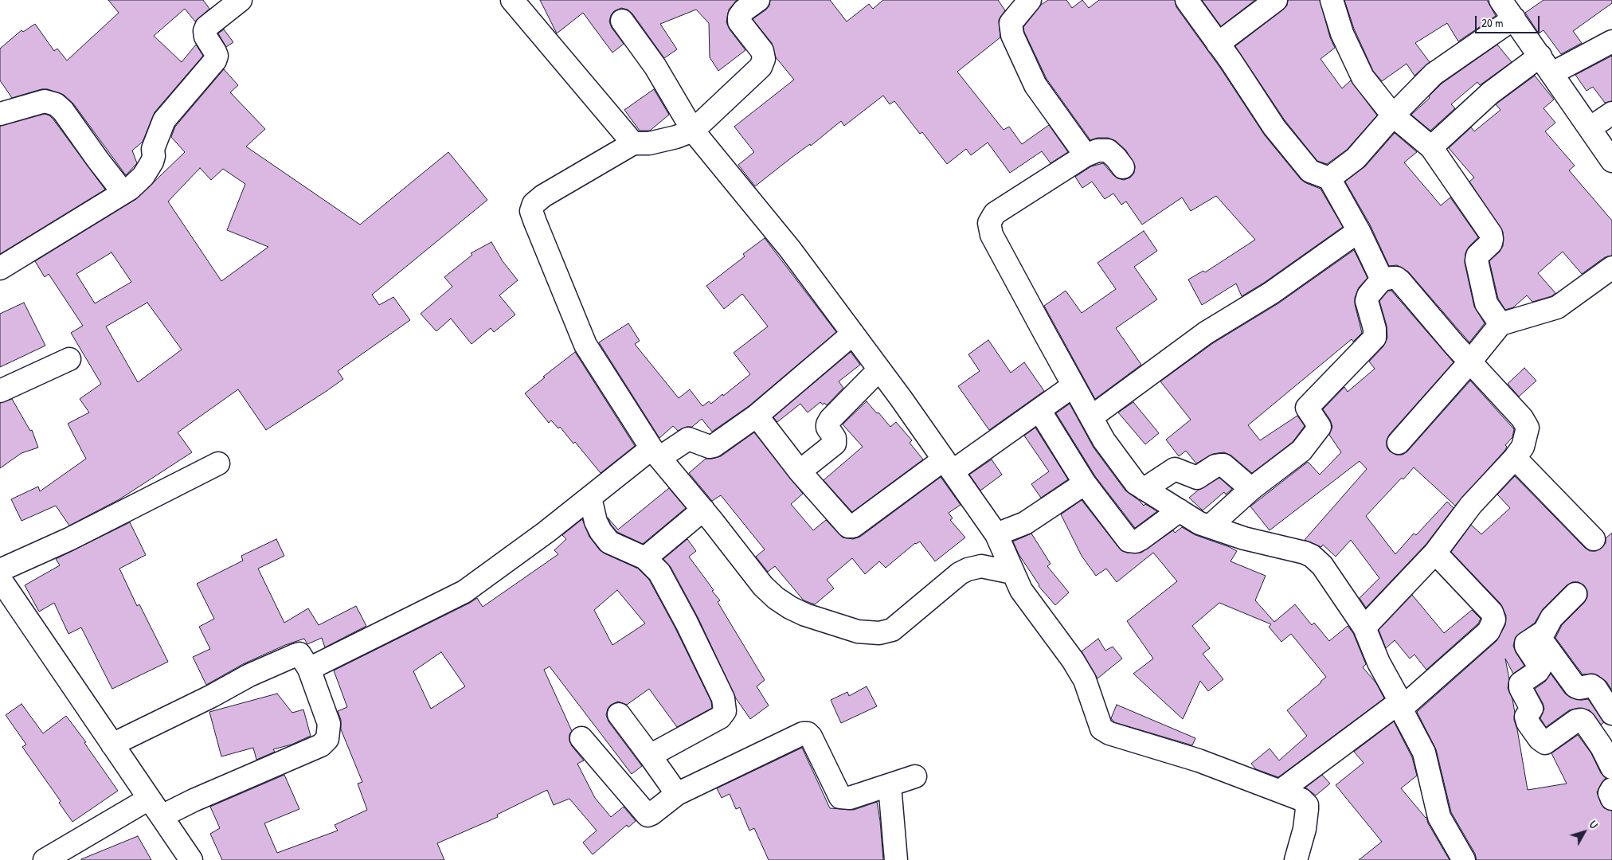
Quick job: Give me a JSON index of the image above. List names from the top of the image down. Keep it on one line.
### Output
{"scale_bar":"20 m","north":"top right"}
